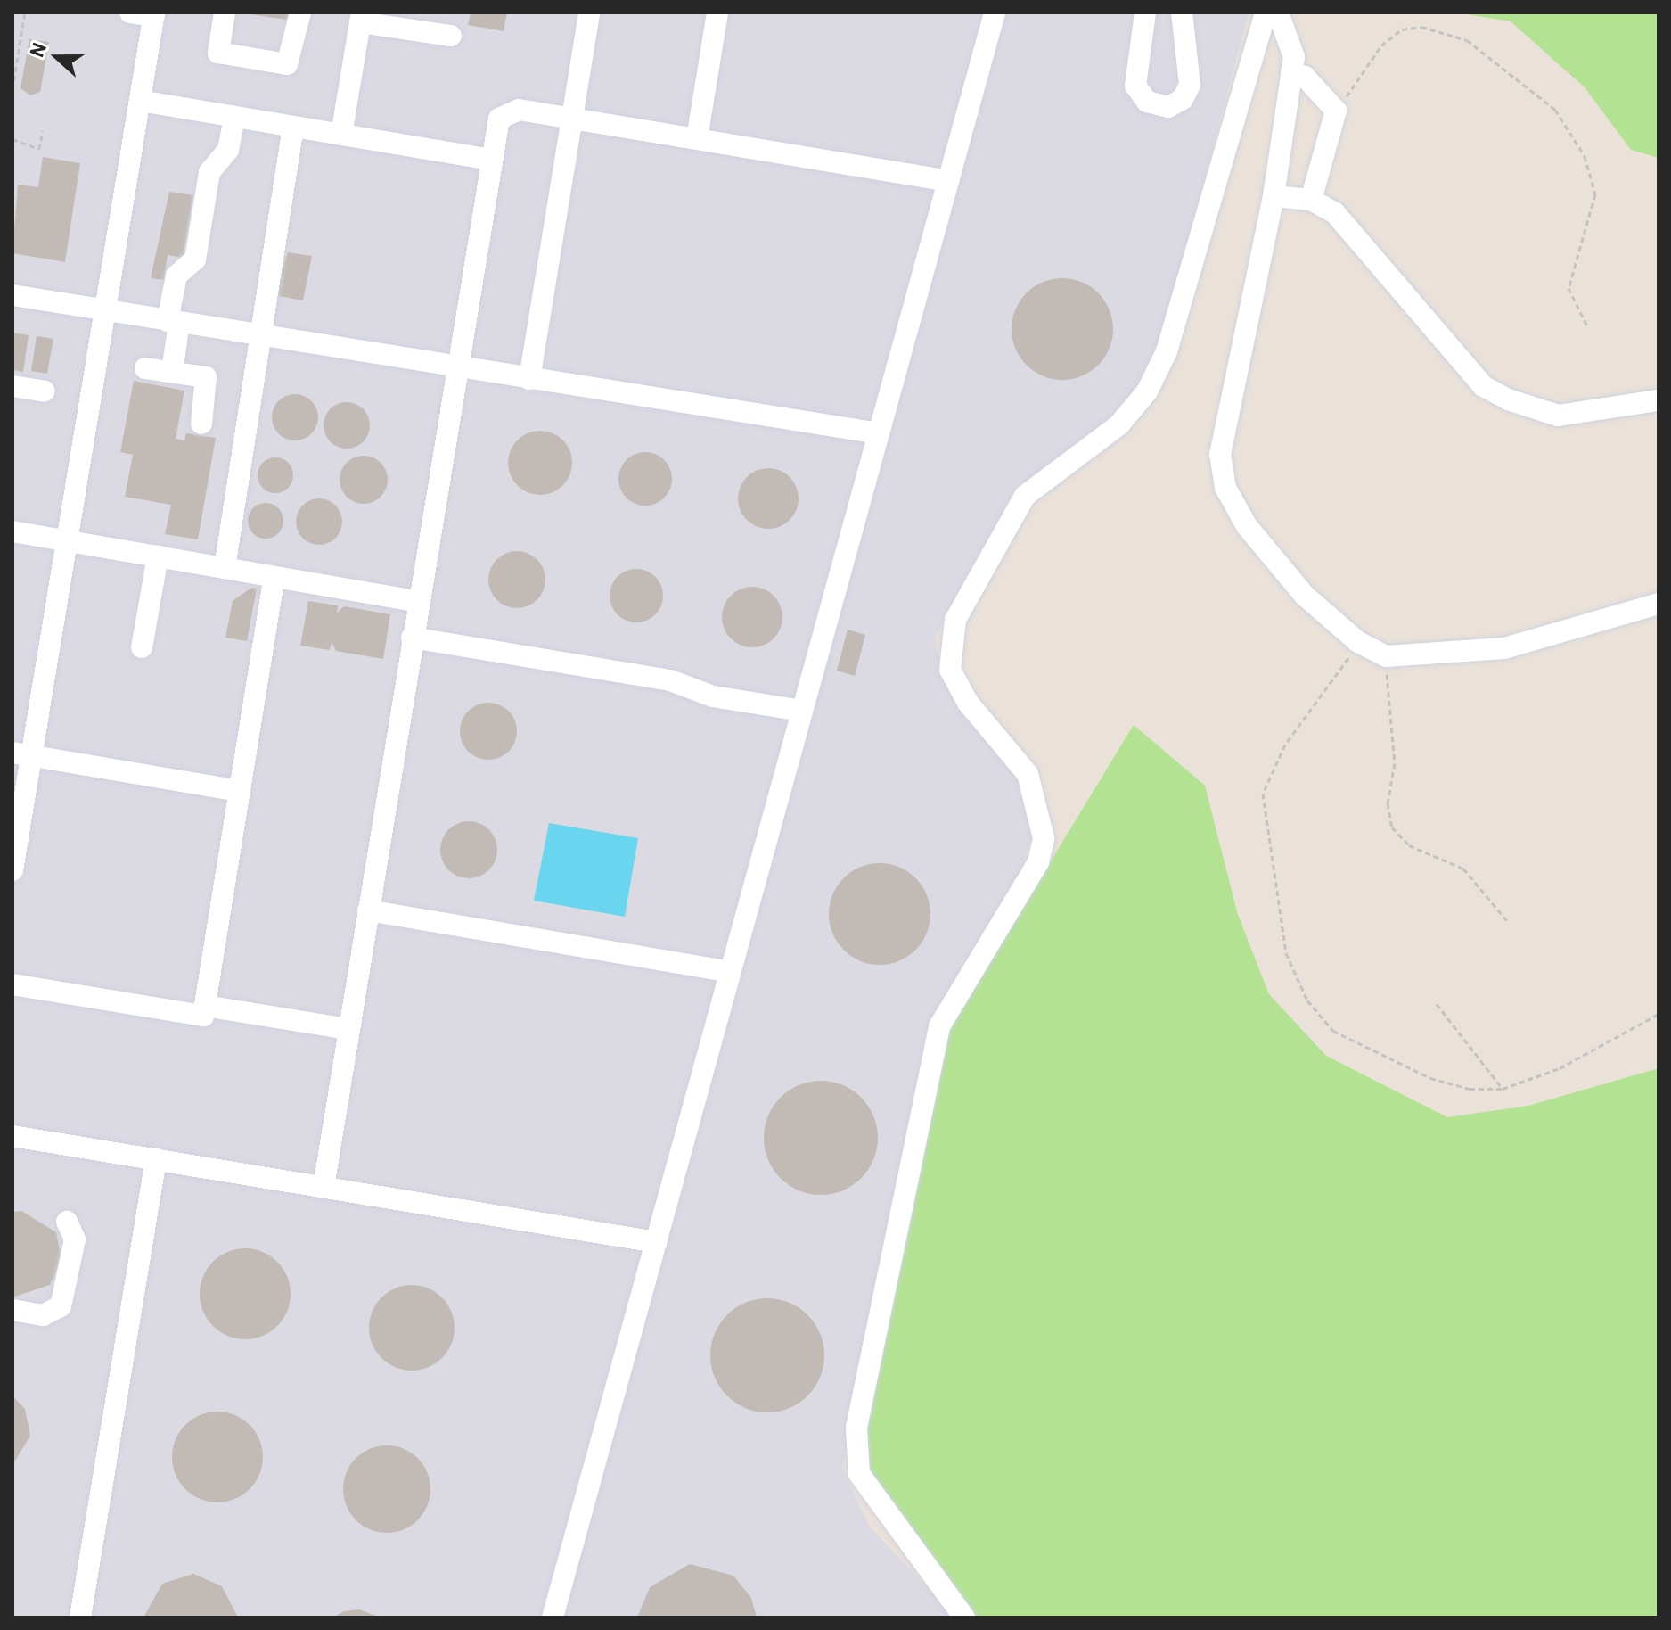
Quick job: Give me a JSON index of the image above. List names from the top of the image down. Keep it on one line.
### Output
{"north":"left"}
